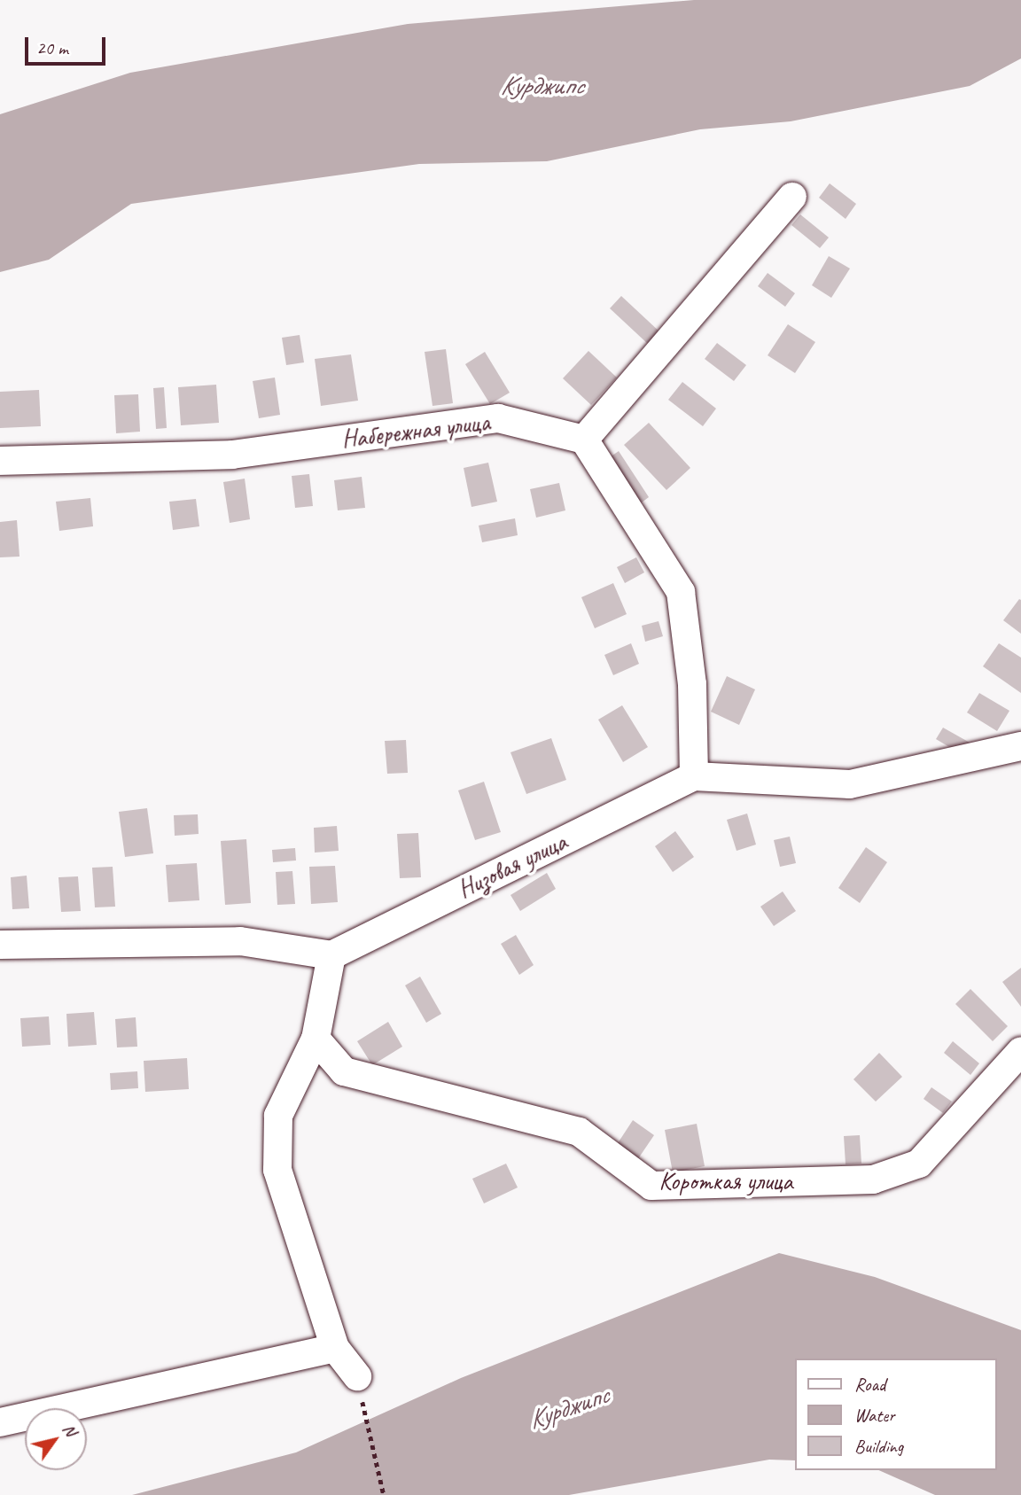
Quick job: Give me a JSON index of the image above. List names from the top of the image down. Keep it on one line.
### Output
{"streets":{"street":["Набережная улица","Низовая улица","Короткая улица"]},"water":["Курджипс"],"legend":["Road","Water","Building"],"scale_bar":"20 m","north":"top right"}
